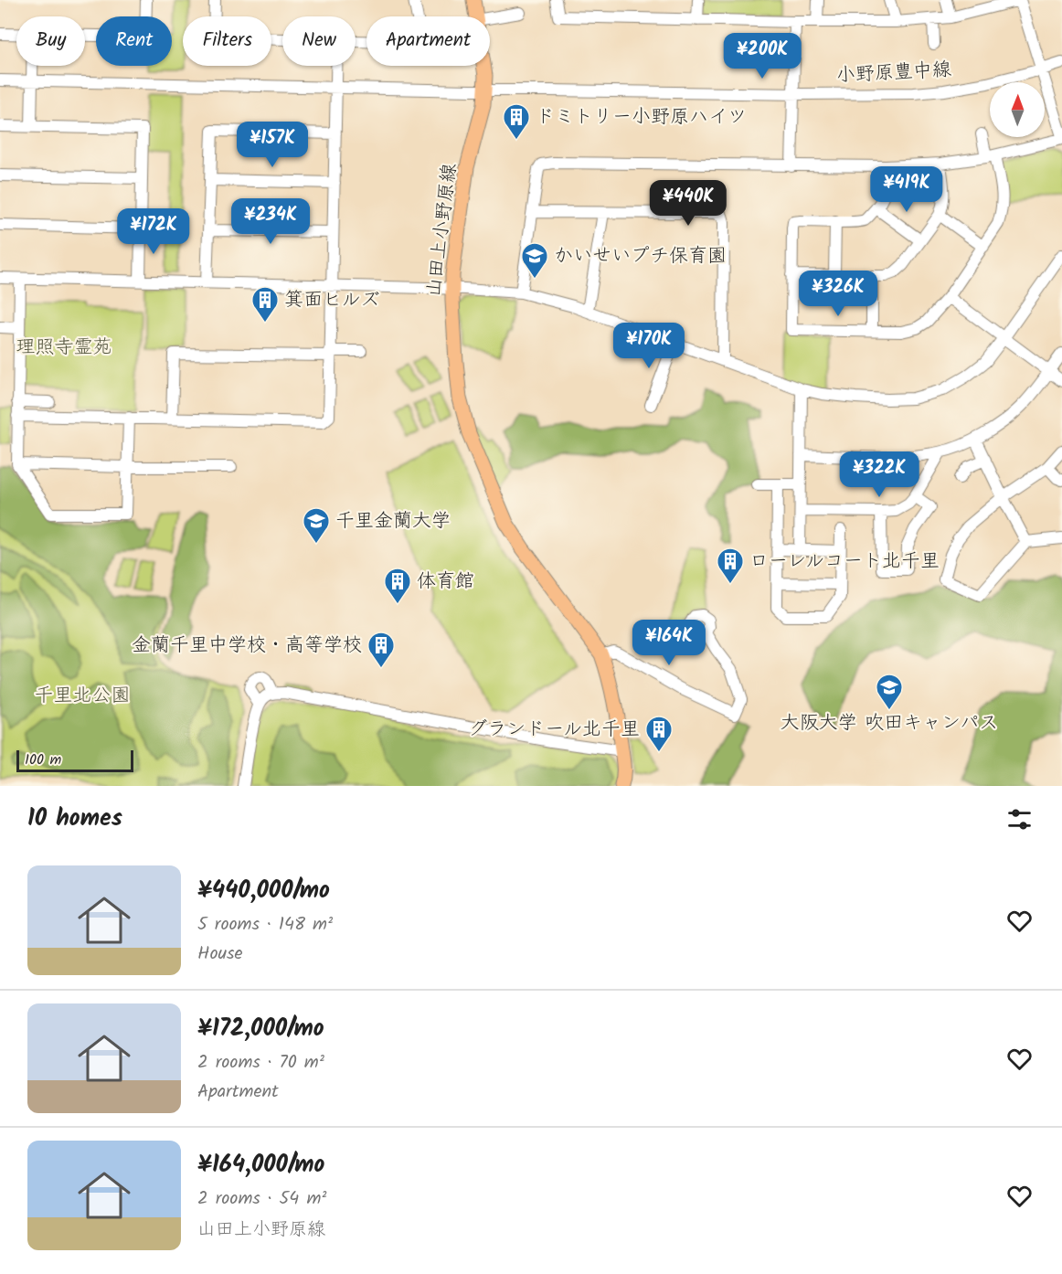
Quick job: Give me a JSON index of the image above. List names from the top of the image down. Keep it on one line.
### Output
{"streets":{"main road":["山田上小野原線"],"street":["小野原豊中線"]},"crossings":[["小野原豊中線","山田上小野原線"]],"parks":["理照寺霊苑","千里北公園"],"places":{"building":["ドミトリー小野原ハイツ","箕面ヒルズ","ローレルコート北千里","体育館","金蘭千里中学校・高等学校","グランドール北千里"],"school or university":["かいせいプチ保育園","千里金蘭大学","大阪大学 吹田キャンパス"]},"scale_bar":"100 m","north":"top","page":{"chip":["Buy","Rent","Filters","New","Apartment"],"price":["¥200K","¥157K","¥419K","¥440K","¥234K","¥172K","¥326K","¥170K","¥322K","¥164K"],"scale":"100 m","heading":"10 homes","list":[{"name":"¥440,000/mo","note":"5 rooms · 148 m² · House"},{"name":"¥172,000/mo","note":"2 rooms · 70 m² · Apartment"},{"name":"¥164,000/mo","note":"2 rooms · 54 m² · 山田上小野原線"}]}}
